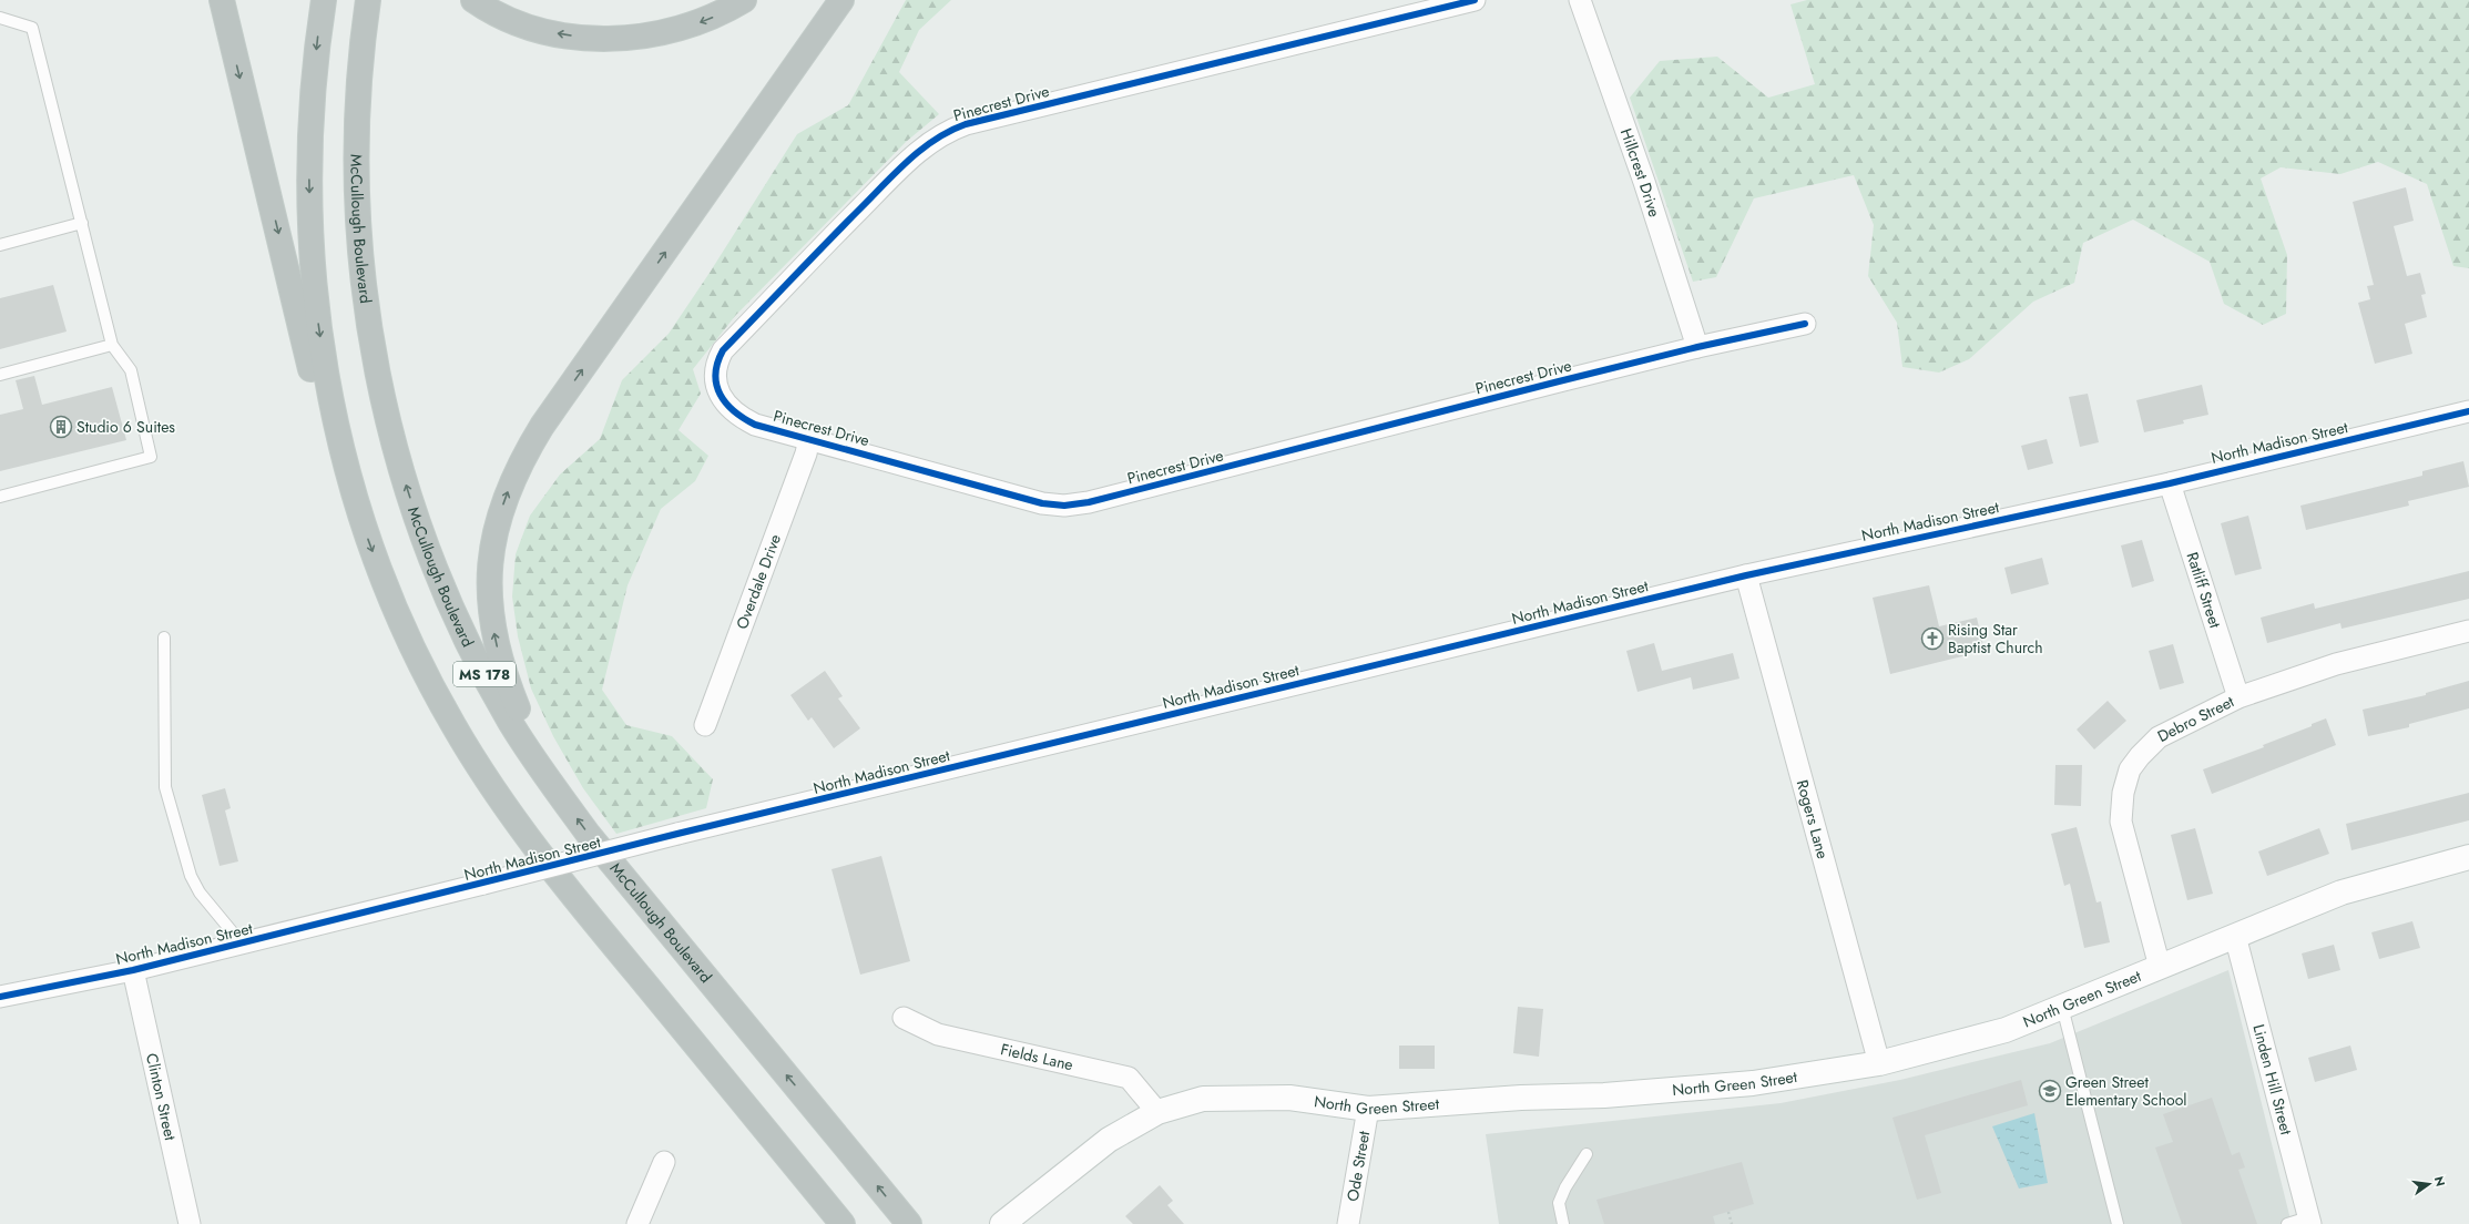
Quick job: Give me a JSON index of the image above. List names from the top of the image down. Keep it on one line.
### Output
{"streets":{"highway":["McCullough Boulevard","MS 178"],"street":["Pinecrest Drive","Hillcrest Drive","North Madison Street","Overdale Drive","Ratliff Street","Debro Street","Rogers Lane","North Green Street","Fields Lane","Linden Hill Street","Clinton Street","Ode Street"]},"crossings":[["Pinecrest Drive","Hillcrest Drive"],["Pinecrest Drive","Overdale Drive"],["North Madison Street","Ratliff Street"],["North Madison Street","Rogers Lane"],["North Madison Street","Clinton Street"],["Ratliff Street","Debro Street"],["Debro Street","North Green Street"],["Rogers Lane","North Green Street"],["North Green Street","Fields Lane"],["North Green Street","Linden Hill Street"],["North Green Street","Ode Street"]],"places":{"building":["Studio 6 Suites"],"church":["Rising Star Baptist Church"],"school or university":["Green Street Elementary School"]},"north":"right"}
